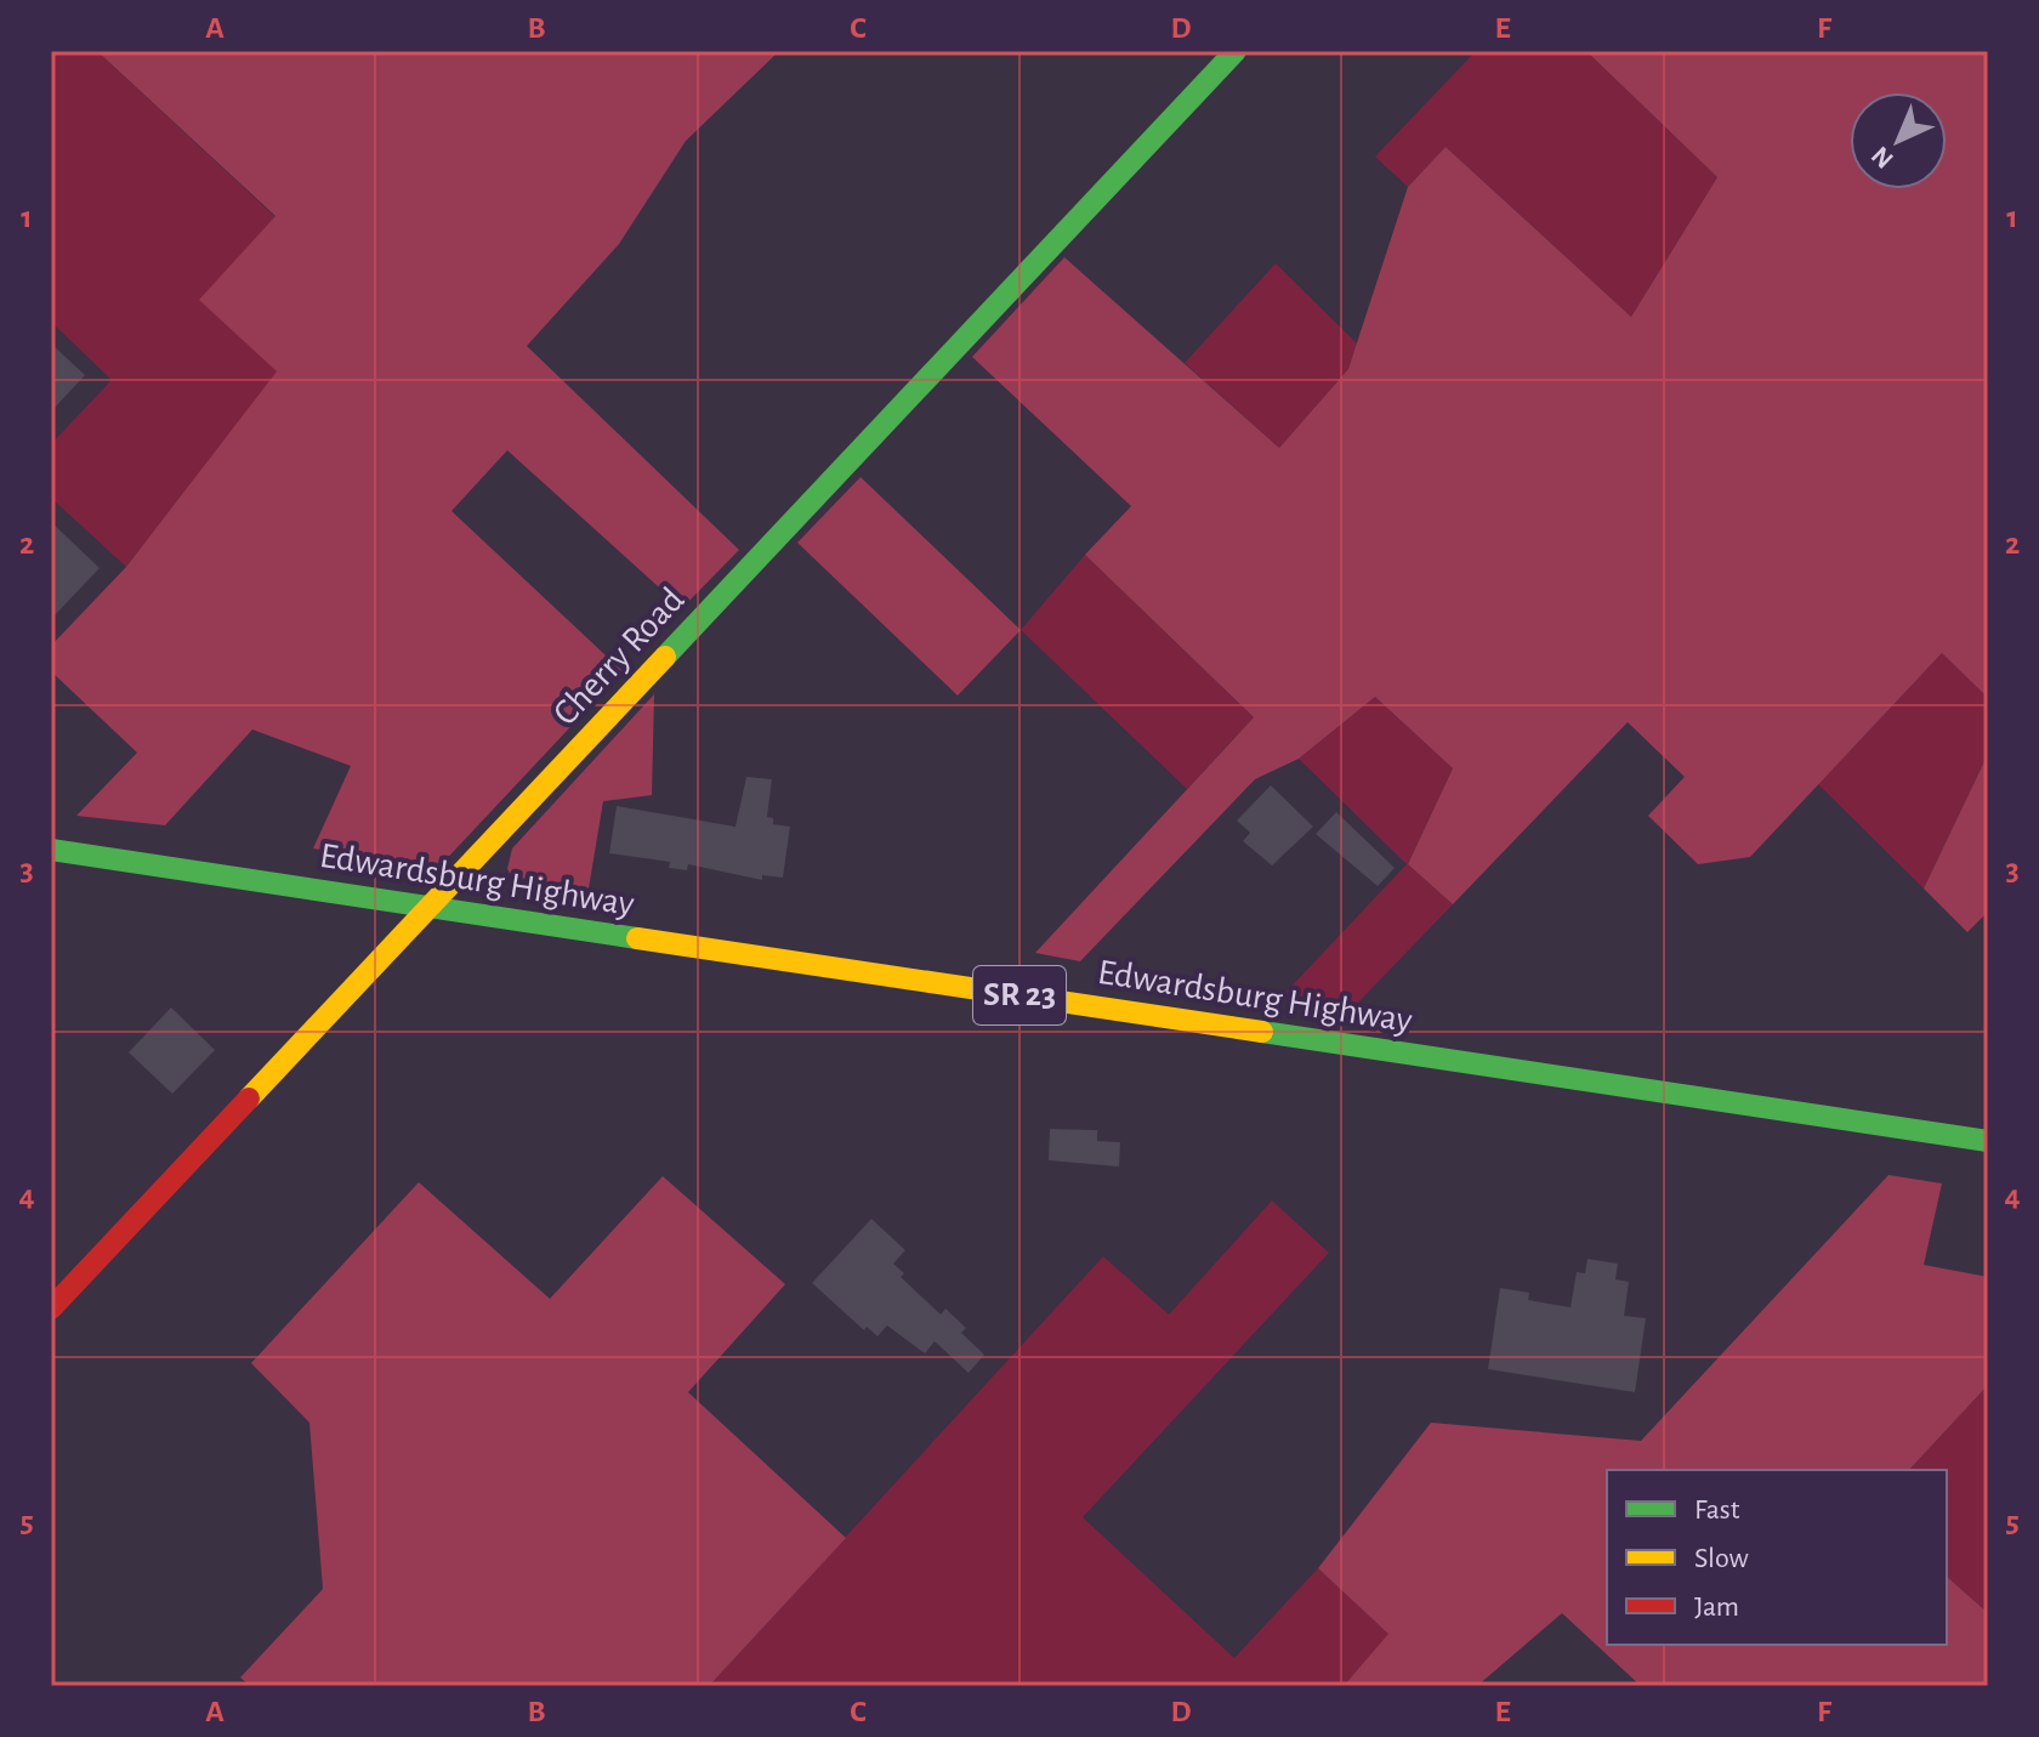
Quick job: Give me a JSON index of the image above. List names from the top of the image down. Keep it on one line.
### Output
{"streets":{"main road":["Cherry Road","Edwardsburg Highway","SR 23"]},"crossings":[["Cherry Road","Edwardsburg Highway"]],"legend":["Fast","Slow","Jam"],"north":"bottom left","grid":{"columns":["A","B","C","D","E","F"],"rows":["1","2","3","4","5"]}}
